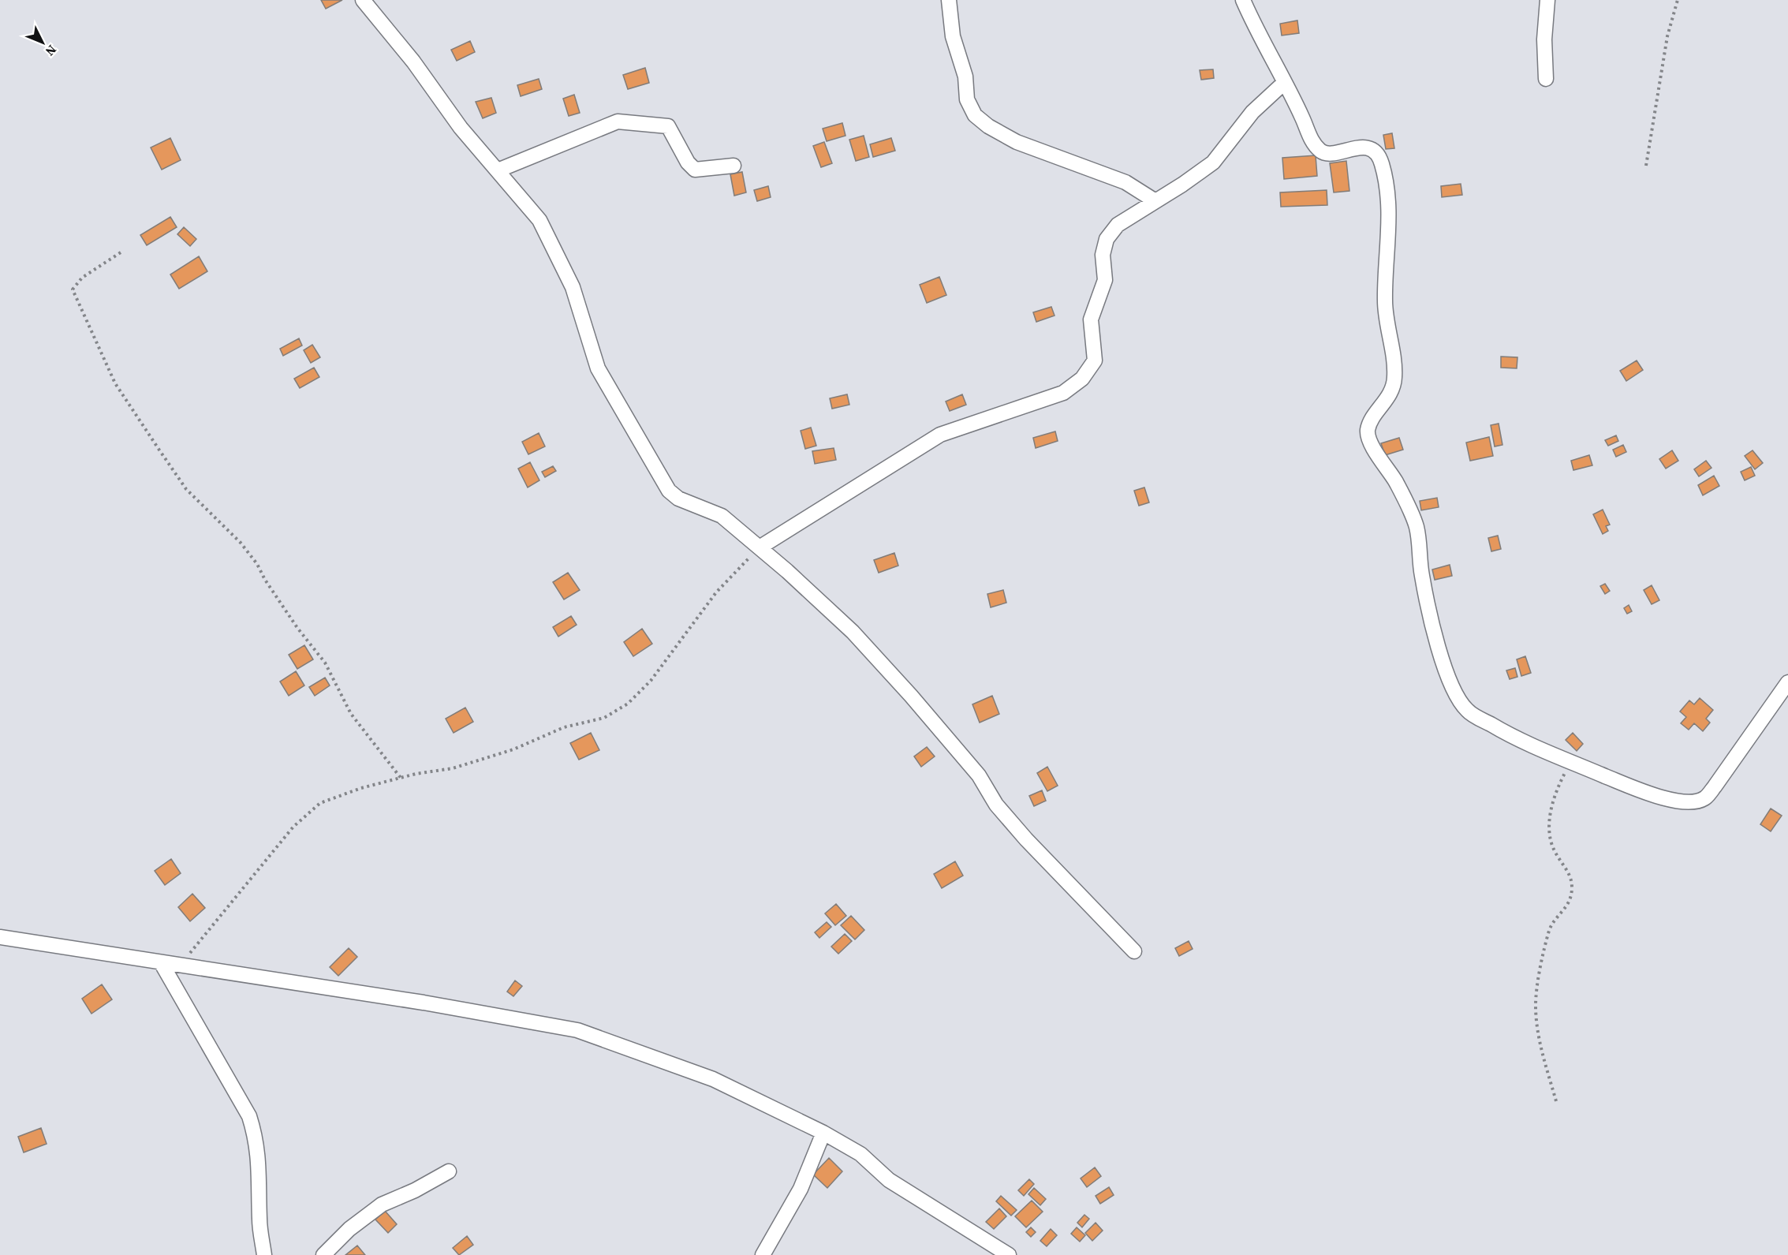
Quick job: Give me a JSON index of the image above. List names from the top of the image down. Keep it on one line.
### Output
{"north":"bottom right"}
